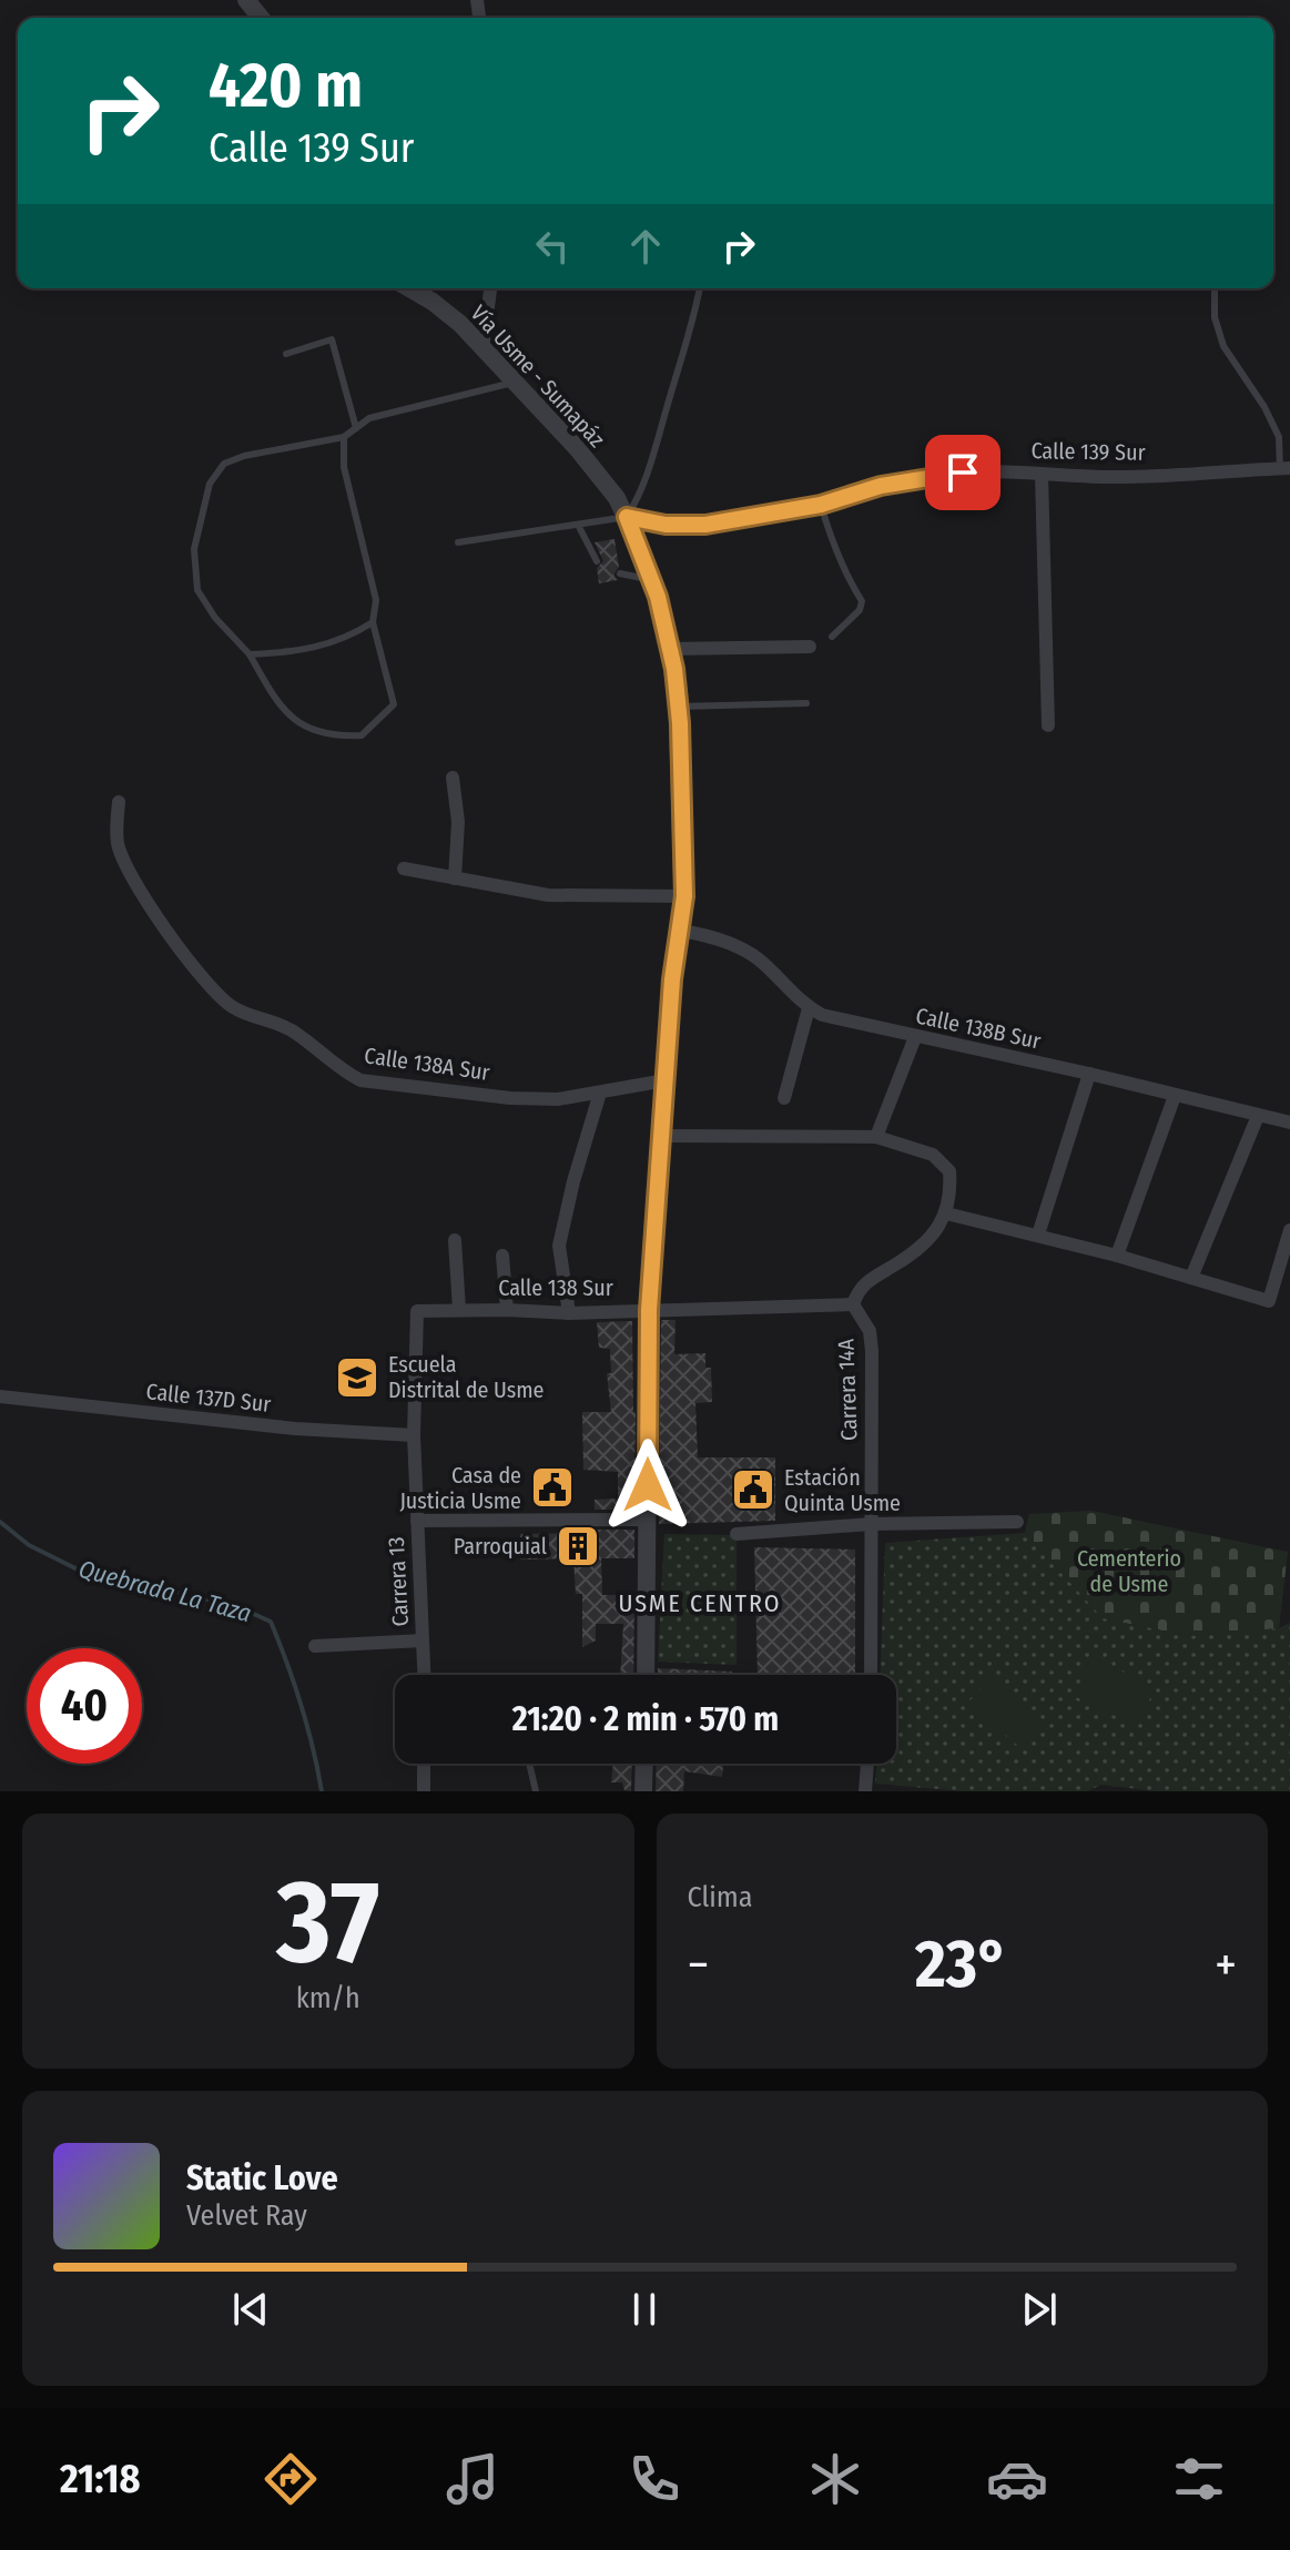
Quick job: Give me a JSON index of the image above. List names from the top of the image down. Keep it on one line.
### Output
{"streets":{"street":["Vía Usme - Sumapáz","Calle 139 Sur","Calle 138B Sur","Calle 138A Sur","Calle 138 Sur","Carrera 14A","Calle 137D Sur","Carrera 13"]},"crossings":[["Vía Usme - Sumapáz","Calle 139 Sur"],["Vía Usme - Sumapáz","Calle 138B Sur"],["Vía Usme - Sumapáz","Calle 138A Sur"],["Vía Usme - Sumapáz","Calle 138 Sur"],["Calle 138 Sur","Carrera 14A"],["Calle 138 Sur","Carrera 13"],["Calle 137D Sur","Carrera 13"]],"districts":["USME CENTRO"],"water":["Quebrada La Taza"],"parks":["Cementerio de Usme"],"places":{"school or university":["Escuela Distrital de Usme"],"public building":["Casa de Justicia Usme","Estación Quinta Usme"],"building":["Parroquial"]},"page":{"turn":["420 m","Calle 139 Sur"],"limit":"40","trip":"21:20 · 2 min · 570 m","tile":[["37","km/h"],"Clima"],"heat":["−","23°","+"],"song":["Static Love","Velvet Ray"],"tabs":"21:18"}}
